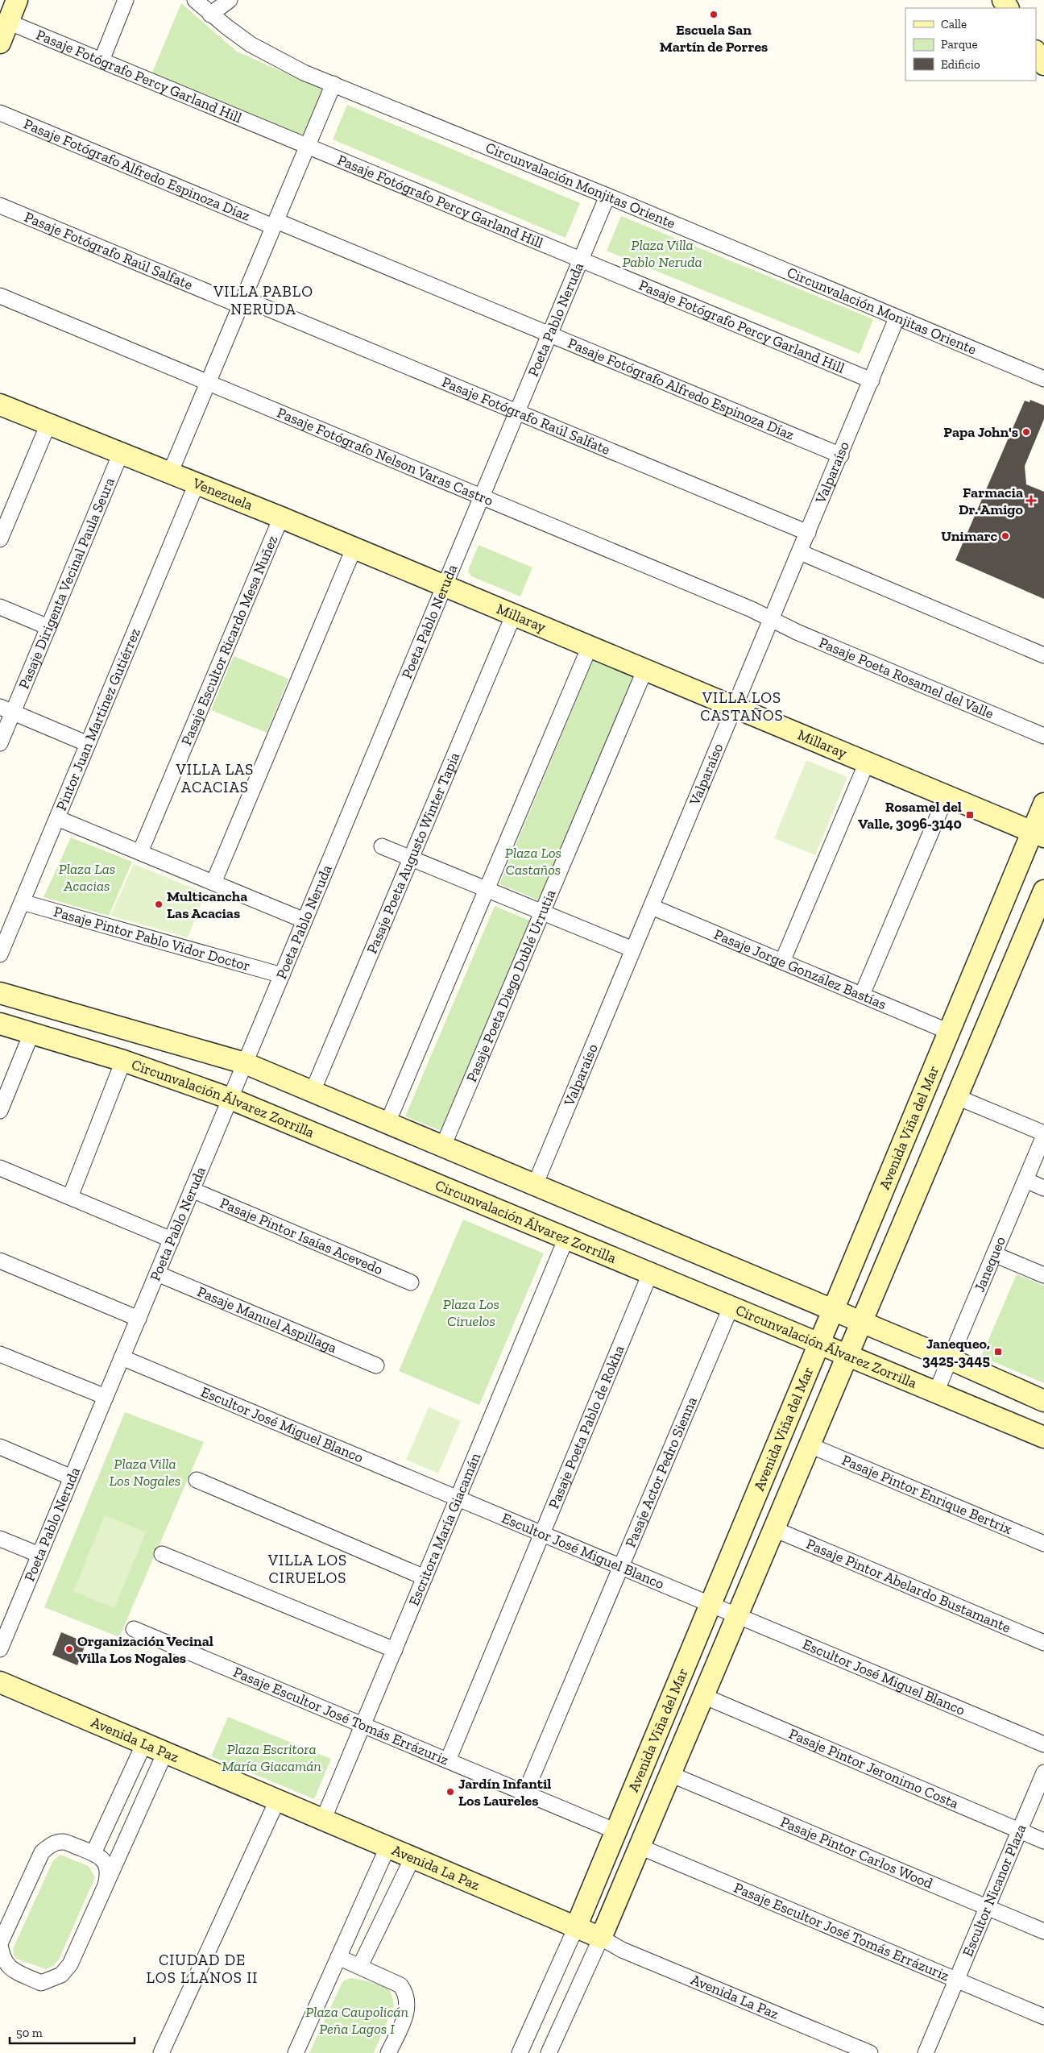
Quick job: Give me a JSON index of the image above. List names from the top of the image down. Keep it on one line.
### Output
{"streets":{"street":["Pasaje Fotógrafo Percy Garland Hill","Pasaje Fotógrafo Alfredo Espinoza Díaz","Circunvalación Monjitas Oriente","Pasaje Fotógrafo Raúl Salfate","Poeta Pablo Neruda","Pasaje Fotógrafo Nelson Varas Castro","Valparaíso","Venezuela","Pasaje Dirigenta Vecinal Paula Seura","Millaray","Pasaje Escultor Ricardo Mesa Nuñez","Pasaje Poeta Rosamel del Valle","Pintor Juan Martínez Gutiérrez","Pasaje Poeta Augusto Winter Tapia","Pasaje Pintor Pablo Vidor Doctor","Pasaje Jorge González Bastías","Pasaje Poeta Diego Dublé Urrutia","Circunvalación Álvarez Zorrilla","Avenida Viña del Mar","Pasaje Pintor Isaías Acevedo","Janequeo","Pasaje Manuel Aspillaga","Escultor José Miguel Blanco","Pasaje Poeta Pablo de Rokha","Pasaje Actor Pedro Sienna","Pasaje Pintor Enrique Bertrix","Escritora María Giacamán","Pasaje Pintor Abelardo Bustamante","Pasaje Escultor José Tomás Errázuriz","Avenida La Paz","Pasaje Pintor Jeronimo Costa","Pasaje Pintor Carlos Wood","Escultor Nicanor Plaza"]},"crossings":[["Pasaje Fotógrafo Percy Garland Hill","Poeta Pablo Neruda"],["Pasaje Fotógrafo Percy Garland Hill","Valparaíso"],["Pasaje Fotógrafo Alfredo Espinoza Díaz","Poeta Pablo Neruda"],["Pasaje Fotógrafo Alfredo Espinoza Díaz","Valparaíso"],["Circunvalación Monjitas Oriente","Poeta Pablo Neruda"],["Circunvalación Monjitas Oriente","Valparaíso"],["Pasaje Fotógrafo Raúl Salfate","Poeta Pablo Neruda"],["Pasaje Fotógrafo Raúl Salfate","Valparaíso"],["Poeta Pablo Neruda","Pasaje Fotógrafo Nelson Varas Castro"],["Poeta Pablo Neruda","Venezuela"],["Poeta Pablo Neruda","Millaray"],["Poeta Pablo Neruda","Pasaje Pintor Pablo Vidor Doctor"],["Poeta Pablo Neruda","Circunvalación Álvarez Zorrilla"],["Poeta Pablo Neruda","Pasaje Pintor Isaías Acevedo"],["Poeta Pablo Neruda","Pasaje Manuel Aspillaga"],["Poeta Pablo Neruda","Escultor José Miguel Blanco"],["Pasaje Fotógrafo Nelson Varas Castro","Valparaíso"],["Pasaje Fotógrafo Nelson Varas Castro","Pasaje Poeta Rosamel del Valle"],["Valparaíso","Millaray"],["Valparaíso","Pasaje Poeta Rosamel del Valle"],["Valparaíso","Pasaje Jorge González Bastías"],["Venezuela","Pasaje Dirigenta Vecinal Paula Seura"],["Venezuela","Millaray"],["Venezuela","Pasaje Escultor Ricardo Mesa Nuñez"],["Venezuela","Pintor Juan Martínez Gutiérrez"],["Millaray","Pasaje Poeta Augusto Winter Tapia"],["Millaray","Pasaje Poeta Diego Dublé Urrutia"],["Millaray","Avenida Viña del Mar"],["Pintor Juan Martínez Gutiérrez","Pasaje Pintor Pablo Vidor Doctor"],["Pasaje Jorge González Bastías","Avenida Viña del Mar"],["Circunvalación Álvarez Zorrilla","Avenida Viña del Mar"],["Circunvalación Álvarez Zorrilla","Janequeo"],["Circunvalación Álvarez Zorrilla","Pasaje Poeta Pablo de Rokha"],["Circunvalación Álvarez Zorrilla","Pasaje Actor Pedro Sienna"],["Circunvalación Álvarez Zorrilla","Escritora María Giacamán"],["Avenida Viña del Mar","Escultor José Miguel Blanco"],["Avenida Viña del Mar","Pasaje Pintor Enrique Bertrix"],["Avenida Viña del Mar","Pasaje Pintor Abelardo Bustamante"],["Avenida Viña del Mar","Pasaje Escultor José Tomás Errázuriz"],["Avenida Viña del Mar","Avenida La Paz"],["Avenida Viña del Mar","Pasaje Pintor Jeronimo Costa"],["Avenida Viña del Mar","Pasaje Pintor Carlos Wood"],["Escultor José Miguel Blanco","Pasaje Poeta Pablo de Rokha"],["Escultor José Miguel Blanco","Pasaje Actor Pedro Sienna"],["Escultor José Miguel Blanco","Escritora María Giacamán"],["Pasaje Poeta Pablo de Rokha","Pasaje Escultor José Tomás Errázuriz"],["Pasaje Actor Pedro Sienna","Pasaje Escultor José Tomás Errázuriz"],["Escritora María Giacamán","Pasaje Escultor José Tomás Errázuriz"],["Escritora María Giacamán","Avenida La Paz"],["Pasaje Escultor José Tomás Errázuriz","Escultor Nicanor Plaza"],["Pasaje Pintor Jeronimo Costa","Escultor Nicanor Plaza"],["Pasaje Pintor Carlos Wood","Escultor Nicanor Plaza"]],"districts":["VILLA PABLO NERUDA","VILLA LOS CASTAÑOS","VILLA LAS ACACIAS","VILLA LOS CIRUELOS","CIUDAD DE LOS LLANOS II"],"parks":["Plaza Villa Pablo Neruda","Plaza Los Castaños","Plaza Las Acacias","Plaza Los Ciruelos","Plaza Villa Los Nogales","Plaza Escritora María Giacamán","Plaza Caupolicán Peña Lagos I"],"places":{"other":["Escuela San Martín de Porres","Papa John's","Unimarc","Multicancha Las Acacias","Organización Vecinal Villa Los Nogales","Jardín Infantil Los Laureles"],"health":["Farmacia Dr. Amigo"],"transit":["Rosamel del Valle, 3096-3140","Janequeo, 3425-3445"]},"legend":["Calle","Parque","Edificio"],"scale_bar":"50 m"}
